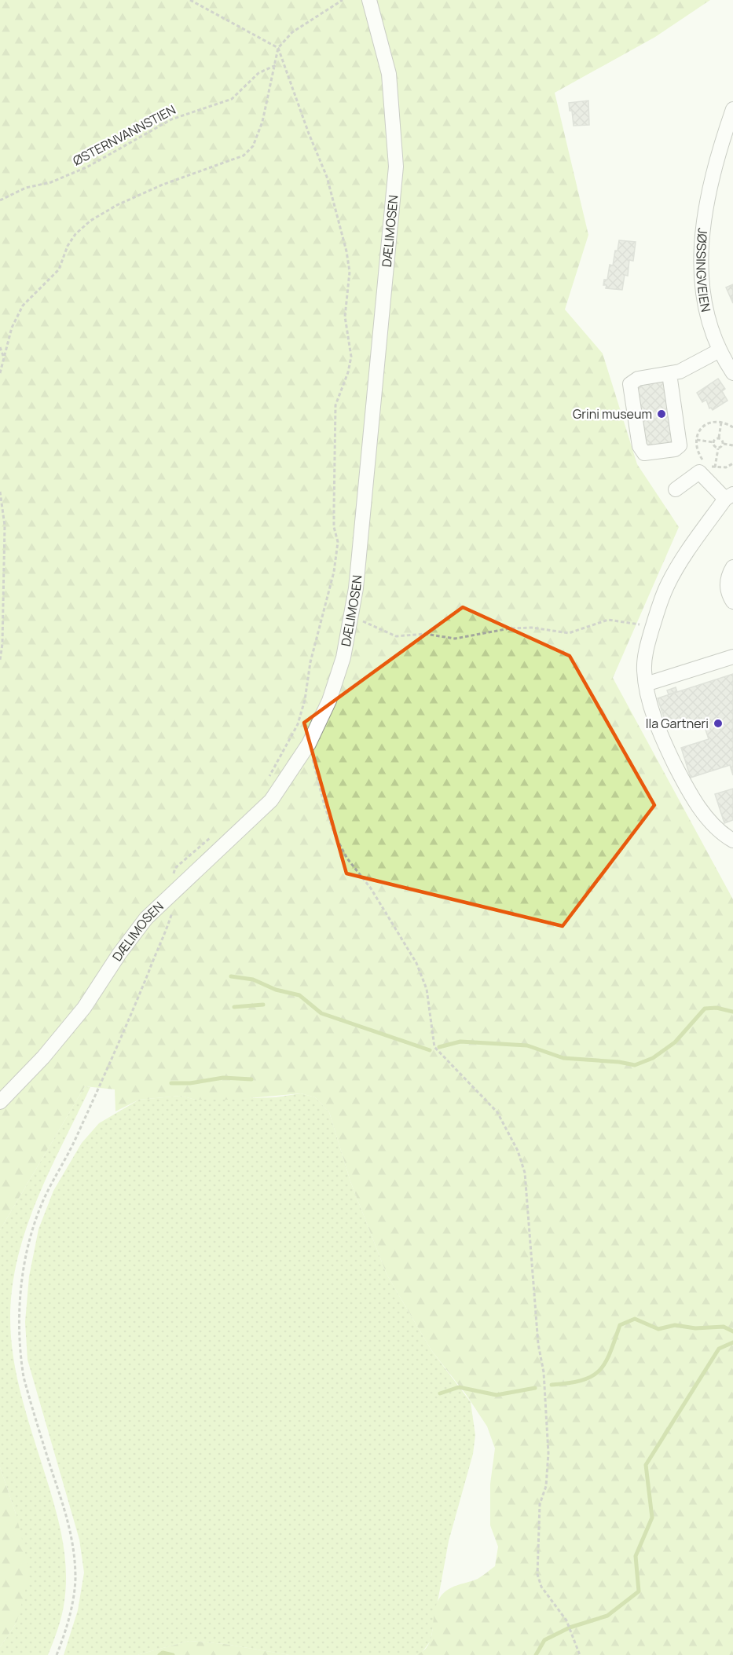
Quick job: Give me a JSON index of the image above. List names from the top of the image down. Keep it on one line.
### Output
{"streets":{"street":["DÆLIMOSEN","JØSSINGVEIEN"],"path":["ØSTERNVANNSTIEN"]},"places":["Grini museum","Ila Gartneri"]}
